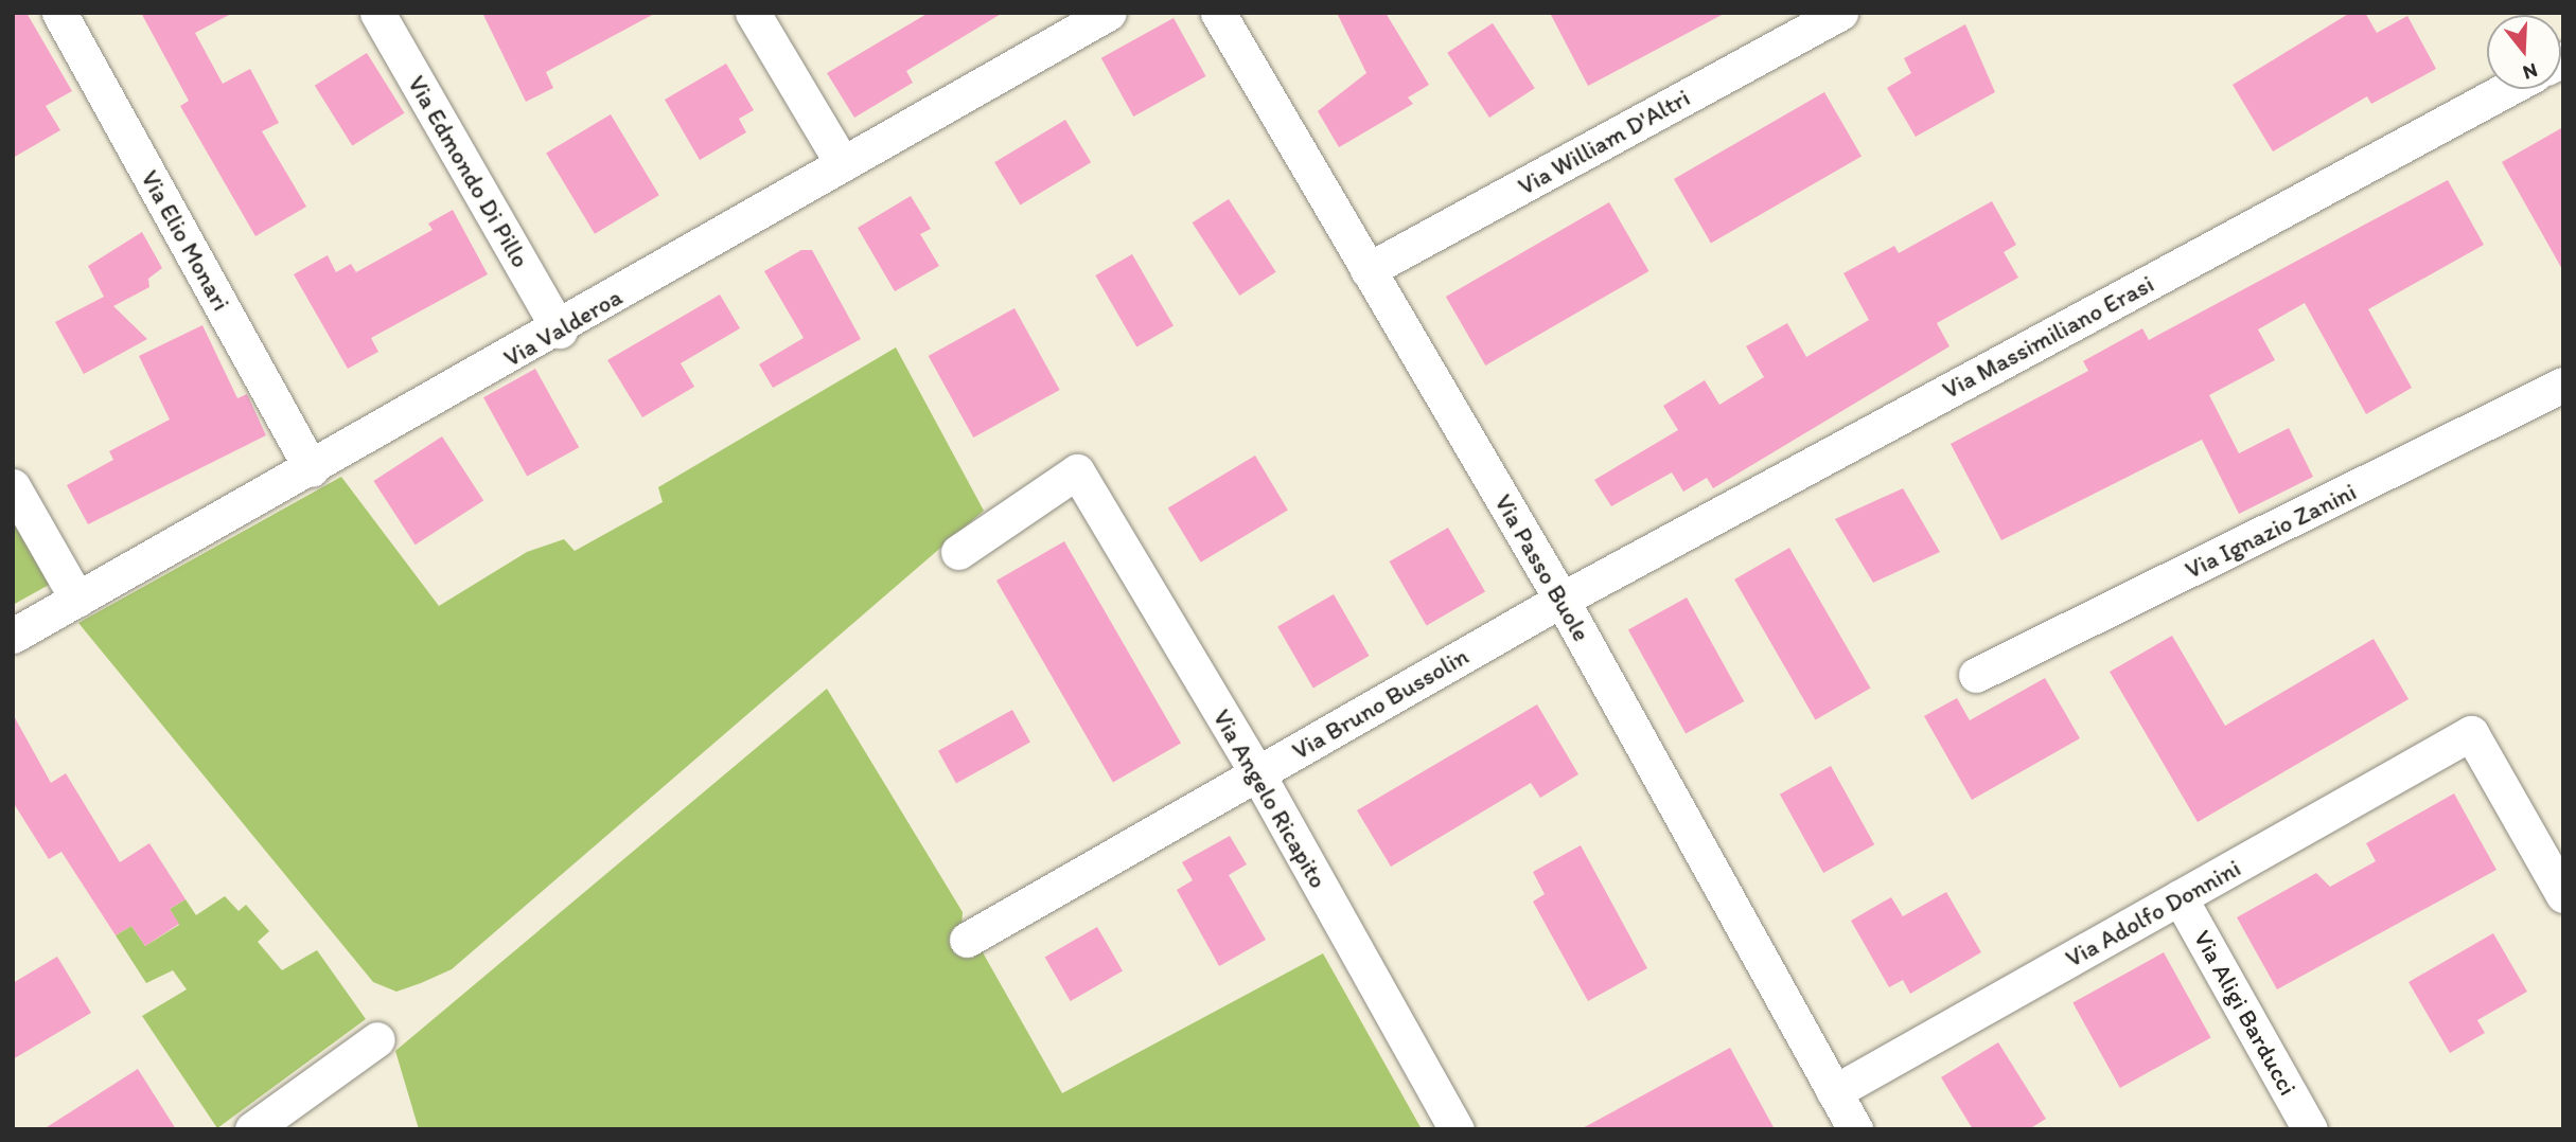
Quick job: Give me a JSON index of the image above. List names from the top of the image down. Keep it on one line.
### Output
{"streets":{"street":["Via William D'Altri","Via Edmondo Di Pillo","Via Elio Monari","Via Valderoa","Via Massimiliano Erasi","Via Ignazio Zanini","Via Passo Buole","Via Bruno Bussolin","Via Angelo Ricapito","Via Adolfo Donnini","Via Aligi Barducci"]},"crossings":[["Via William D'Altri","Via Passo Buole"],["Via Edmondo Di Pillo","Via Valderoa"],["Via Elio Monari","Via Valderoa"],["Via Massimiliano Erasi","Via Passo Buole"],["Via Massimiliano Erasi","Via Bruno Bussolin"],["Via Passo Buole","Via Bruno Bussolin"],["Via Passo Buole","Via Adolfo Donnini"],["Via Bruno Bussolin","Via Angelo Ricapito"],["Via Adolfo Donnini","Via Aligi Barducci"]],"north":"bottom"}
